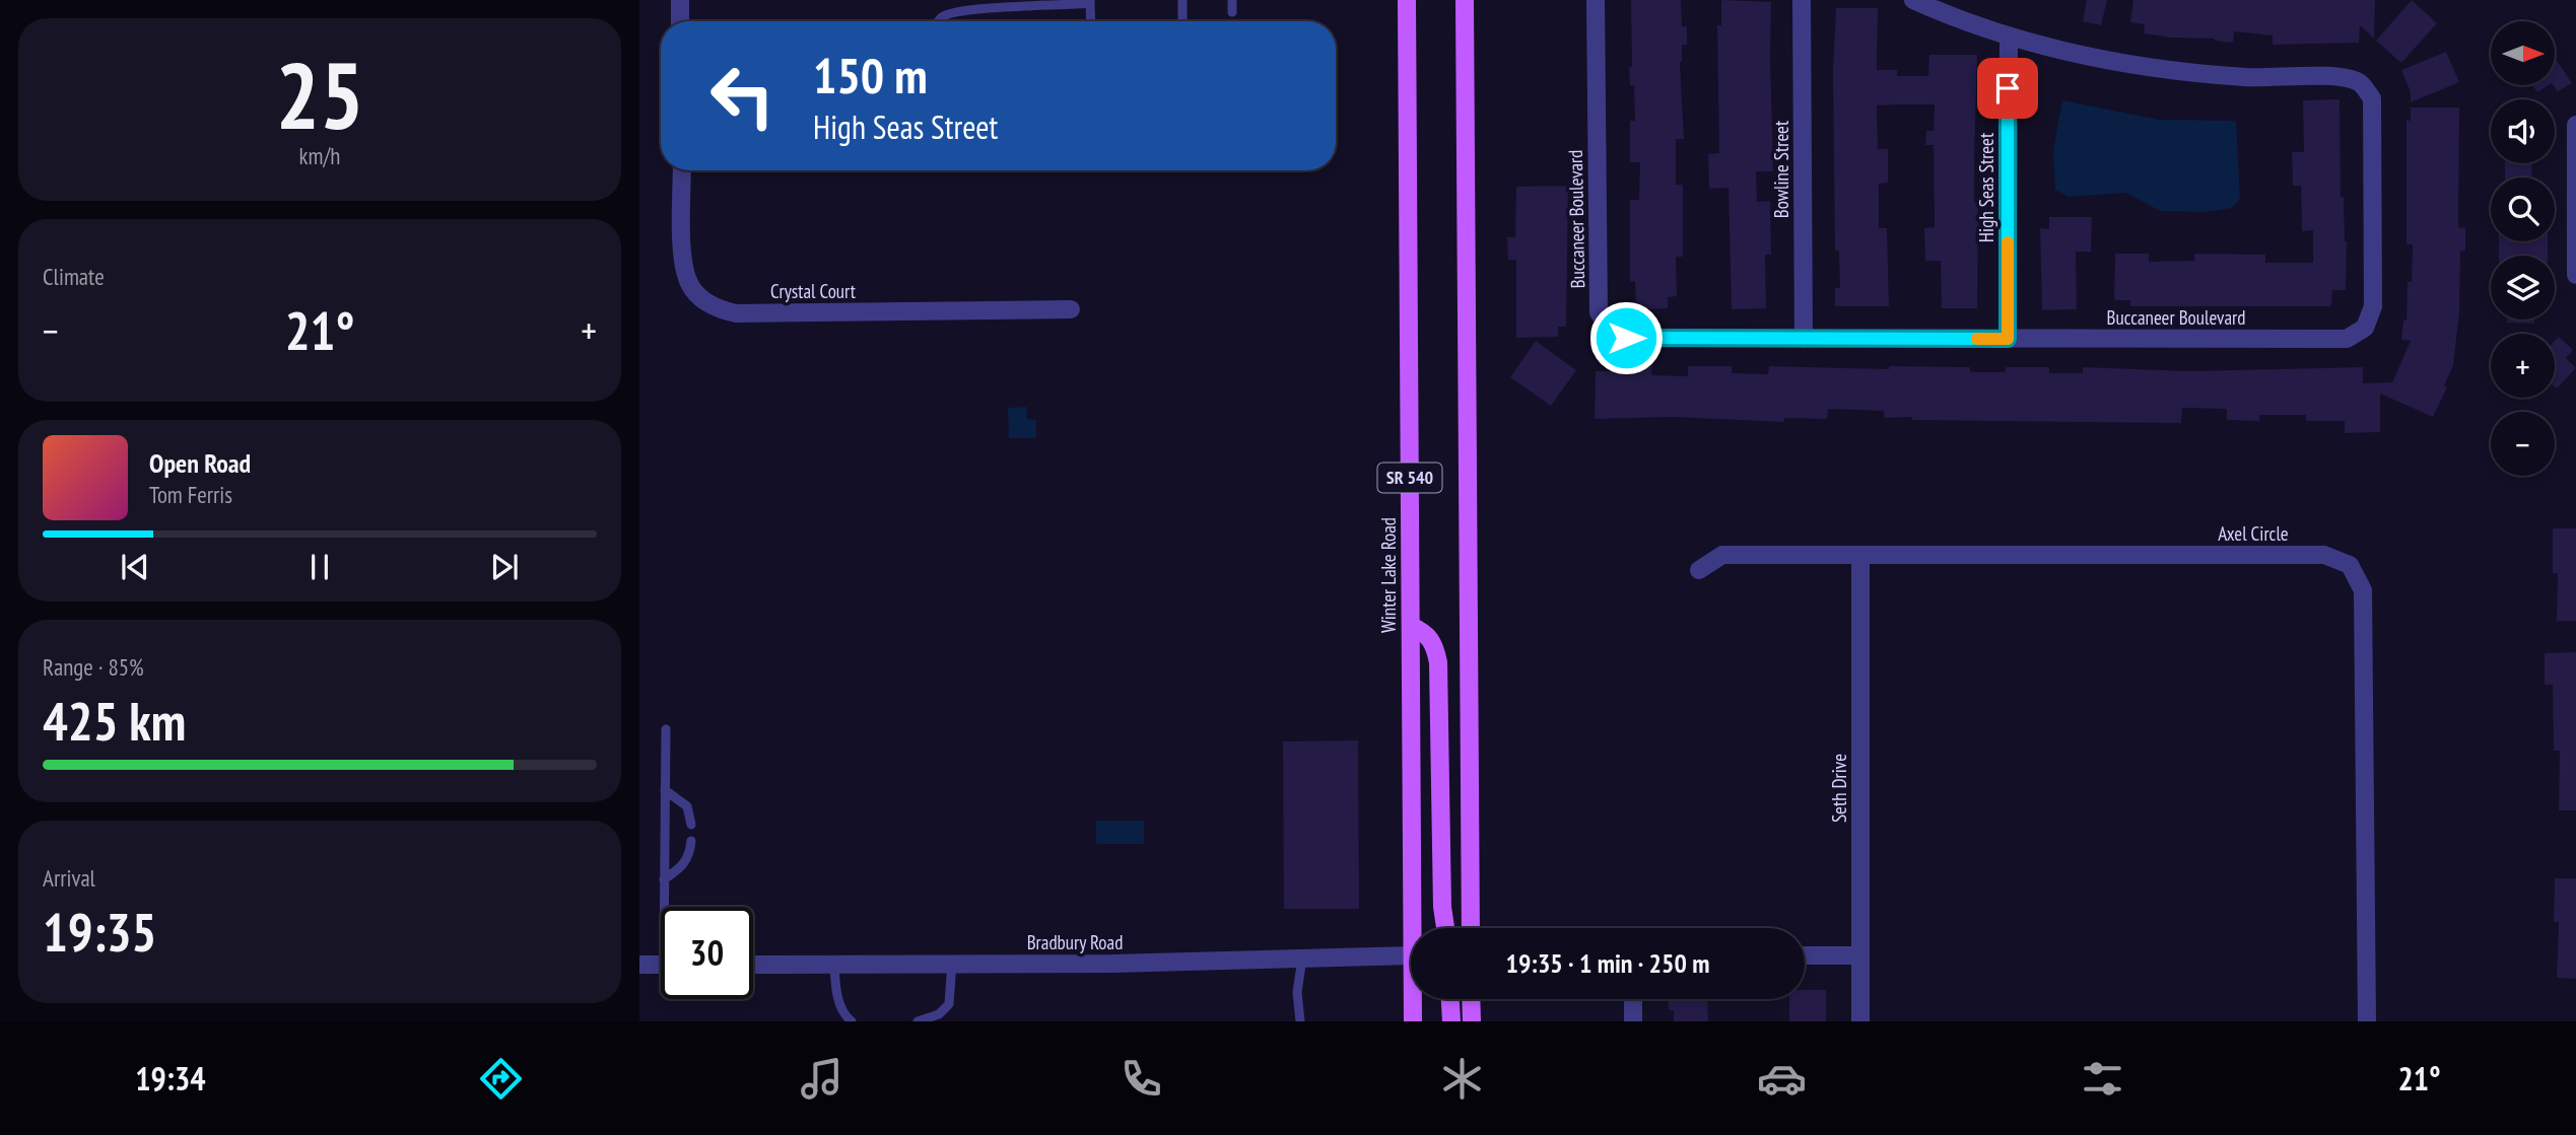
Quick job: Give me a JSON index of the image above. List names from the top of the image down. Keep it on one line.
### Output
{"streets":{"main road":["SR 540","Winter Lake Road"],"street":["Bowline Street","High Seas Street","Buccaneer Boulevard","Crystal Court","Axel Circle","Seth Drive","Bradbury Road"]},"crossings":[["Bowline Street","Buccaneer Boulevard"],["High Seas Street","Buccaneer Boulevard"],["Axel Circle","Seth Drive"]],"north":"right","page":{"tile":[["25","km/h"],"Climate",["Range · 85%","425 km"],["Arrival","19:35"]],"map_buttons":["+","−"],"turn":["150 m","High Seas Street"],"heat":["−","21°","+"],"song":["Open Road","Tom Ferris"],"limit":"30","trip":"19:35 · 1 min · 250 m","tabs":["19:34","21°"]}}
